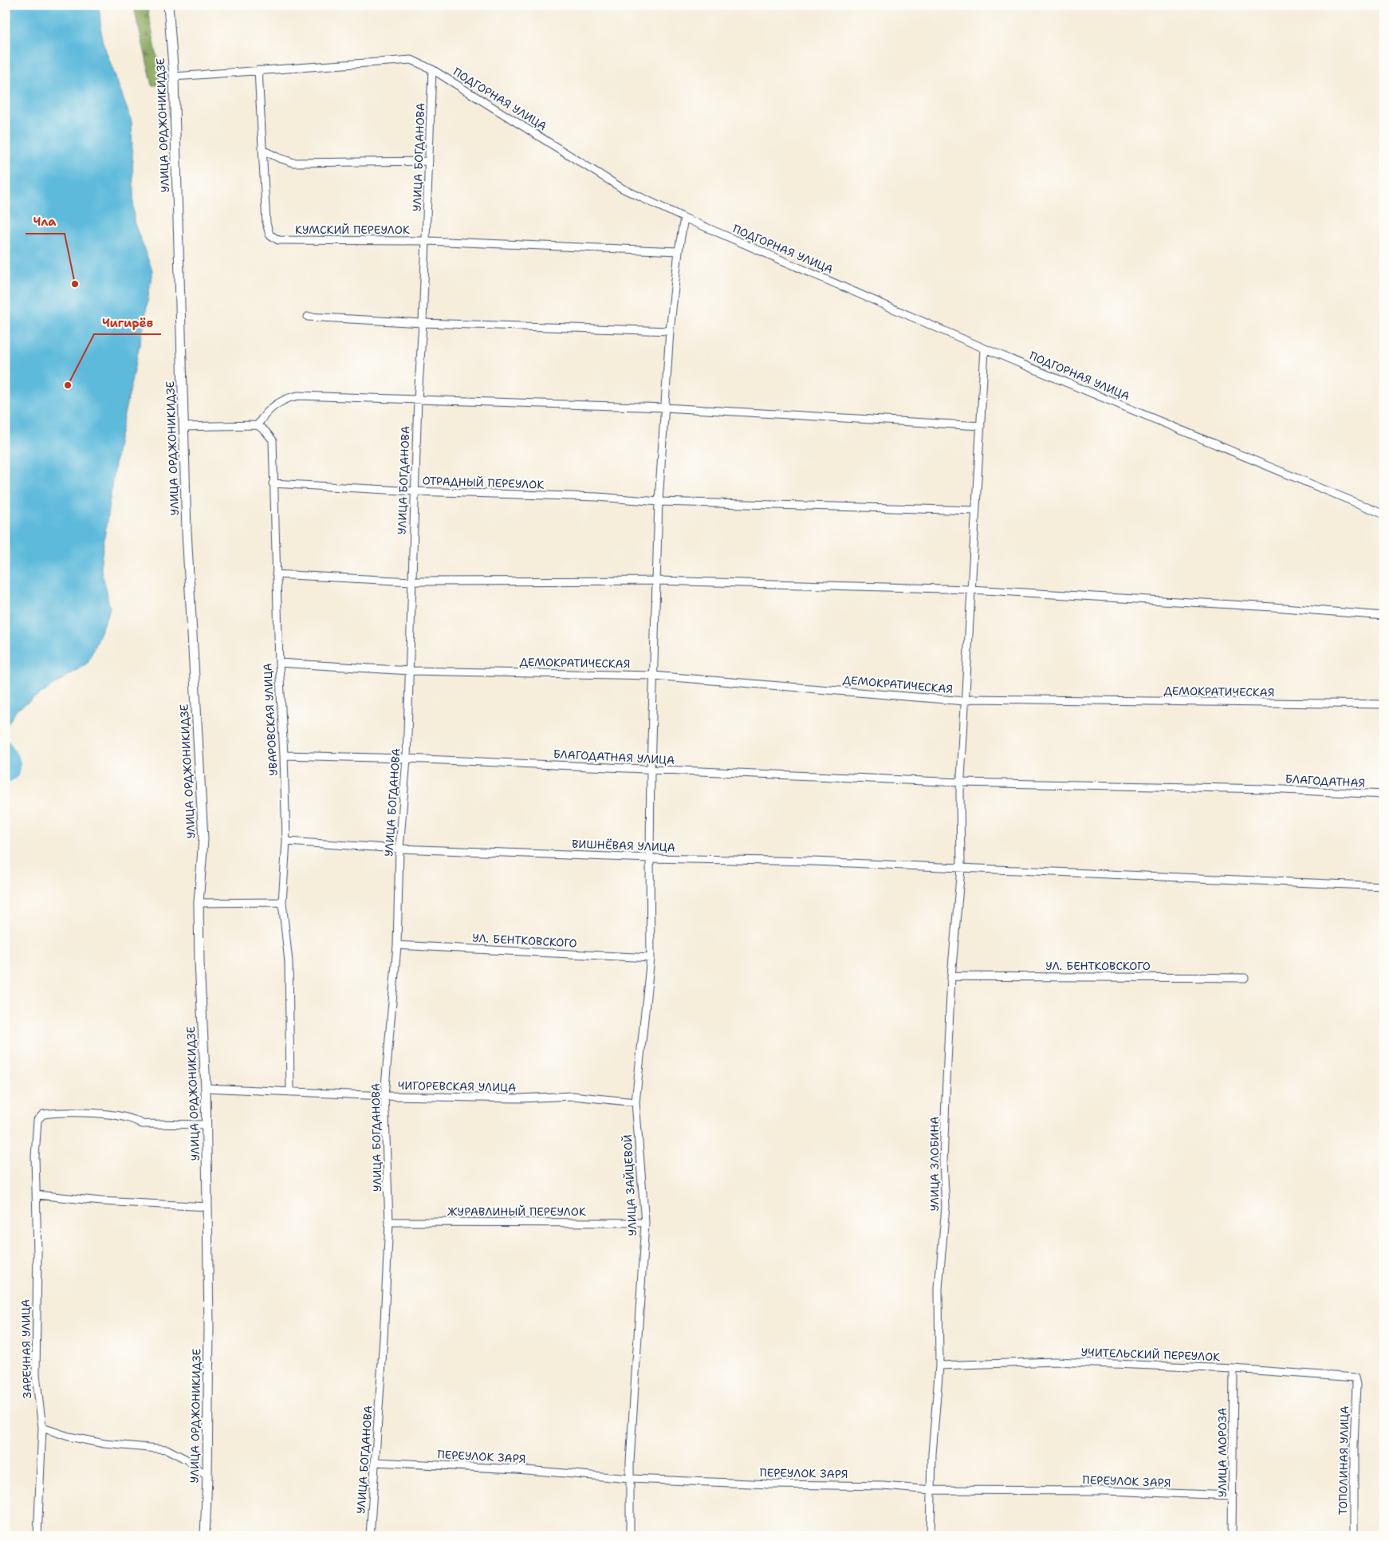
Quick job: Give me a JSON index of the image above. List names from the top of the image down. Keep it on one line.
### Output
{"streets":{"street":["ПОДГОРНАЯ УЛИЦА","УЛИЦА ОРДЖОНИКИДЗЕ","УЛИЦА БОГДАНОВА","КУМСКИЙ ПЕРЕУЛОК","ОТРАДНЫЙ ПЕРЕУЛОК","ДЕМОКРАТИЧЕСКАЯ","УВАРОВСКАЯ УЛИЦА","БЛАГОДАТНАЯ УЛИЦА","БЛАГОДАТНАЯ","ВИШНЁВАЯ УЛИЦА","УЛ. БЕНТКОВСКОГО","ЧИГОРЕВСКАЯ УЛИЦА","УЛИЦА ЗЛОБИНА","УЛИЦА ЗАЙЦЕВОЙ","ЖУРАВЛИНЫЙ ПЕРЕУЛОК","ЗАРЕЧНАЯ УЛИЦА","УЧИТЕЛЬСКИЙ ПЕРЕУЛОК","УЛИЦА МОРОЗА","ПЕРЕУЛОК ЗАРЯ","ТОПОЛИНАЯ УЛИЦА"]},"crossings":[["ПОДГОРНАЯ УЛИЦА","УЛИЦА ОРДЖОНИКИДЗЕ"],["ПОДГОРНАЯ УЛИЦА","УЛИЦА БОГДАНОВА"],["ПОДГОРНАЯ УЛИЦА","УЛИЦА ЗЛОБИНА"],["ПОДГОРНАЯ УЛИЦА","УЛИЦА ЗАЙЦЕВОЙ"],["УЛИЦА ОРДЖОНИКИДЗЕ","ЧИГОРЕВСКАЯ УЛИЦА"],["УЛИЦА ОРДЖОНИКИДЗЕ","ЗАРЕЧНАЯ УЛИЦА"],["УЛИЦА БОГДАНОВА","КУМСКИЙ ПЕРЕУЛОК"],["УЛИЦА БОГДАНОВА","ОТРАДНЫЙ ПЕРЕУЛОК"],["УЛИЦА БОГДАНОВА","ДЕМОКРАТИЧЕСКАЯ"],["УЛИЦА БОГДАНОВА","БЛАГОДАТНАЯ УЛИЦА"],["УЛИЦА БОГДАНОВА","ВИШНЁВАЯ УЛИЦА"],["УЛИЦА БОГДАНОВА","УЛ. БЕНТКОВСКОГО"],["УЛИЦА БОГДАНОВА","ЧИГОРЕВСКАЯ УЛИЦА"],["УЛИЦА БОГДАНОВА","ЖУРАВЛИНЫЙ ПЕРЕУЛОК"],["УЛИЦА БОГДАНОВА","ПЕРЕУЛОК ЗАРЯ"],["КУМСКИЙ ПЕРЕУЛОК","УЛИЦА ЗАЙЦЕВОЙ"],["ОТРАДНЫЙ ПЕРЕУЛОК","УВАРОВСКАЯ УЛИЦА"],["ОТРАДНЫЙ ПЕРЕУЛОК","УЛИЦА ЗЛОБИНА"],["ОТРАДНЫЙ ПЕРЕУЛОК","УЛИЦА ЗАЙЦЕВОЙ"],["ДЕМОКРАТИЧЕСКАЯ","УВАРОВСКАЯ УЛИЦА"],["ДЕМОКРАТИЧЕСКАЯ","УЛИЦА ЗЛОБИНА"],["ДЕМОКРАТИЧЕСКАЯ","УЛИЦА ЗАЙЦЕВОЙ"],["УВАРОВСКАЯ УЛИЦА","БЛАГОДАТНАЯ УЛИЦА"],["УВАРОВСКАЯ УЛИЦА","ВИШНЁВАЯ УЛИЦА"],["УВАРОВСКАЯ УЛИЦА","ЧИГОРЕВСКАЯ УЛИЦА"],["БЛАГОДАТНАЯ УЛИЦА","БЛАГОДАТНАЯ"],["БЛАГОДАТНАЯ УЛИЦА","УЛИЦА ЗЛОБИНА"],["БЛАГОДАТНАЯ УЛИЦА","УЛИЦА ЗАЙЦЕВОЙ"],["БЛАГОДАТНАЯ","УЛИЦА ЗЛОБИНА"],["ВИШНЁВАЯ УЛИЦА","УЛИЦА ЗЛОБИНА"],["ВИШНЁВАЯ УЛИЦА","УЛИЦА ЗАЙЦЕВОЙ"],["УЛ. БЕНТКОВСКОГО","УЛИЦА ЗЛОБИНА"],["УЛ. БЕНТКОВСКОГО","УЛИЦА ЗАЙЦЕВОЙ"],["ЧИГОРЕВСКАЯ УЛИЦА","УЛИЦА ЗАЙЦЕВОЙ"],["УЛИЦА ЗЛОБИНА","УЧИТЕЛЬСКИЙ ПЕРЕУЛОК"],["УЛИЦА ЗЛОБИНА","ПЕРЕУЛОК ЗАРЯ"],["УЛИЦА ЗАЙЦЕВОЙ","ЖУРАВЛИНЫЙ ПЕРЕУЛОК"],["УЛИЦА ЗАЙЦЕВОЙ","ПЕРЕУЛОК ЗАРЯ"],["УЧИТЕЛЬСКИЙ ПЕРЕУЛОК","УЛИЦА МОРОЗА"],["УЧИТЕЛЬСКИЙ ПЕРЕУЛОК","ТОПОЛИНАЯ УЛИЦА"],["УЛИЦА МОРОЗА","ПЕРЕУЛОК ЗАРЯ"]],"places":["Чла","Чигирёв"]}
